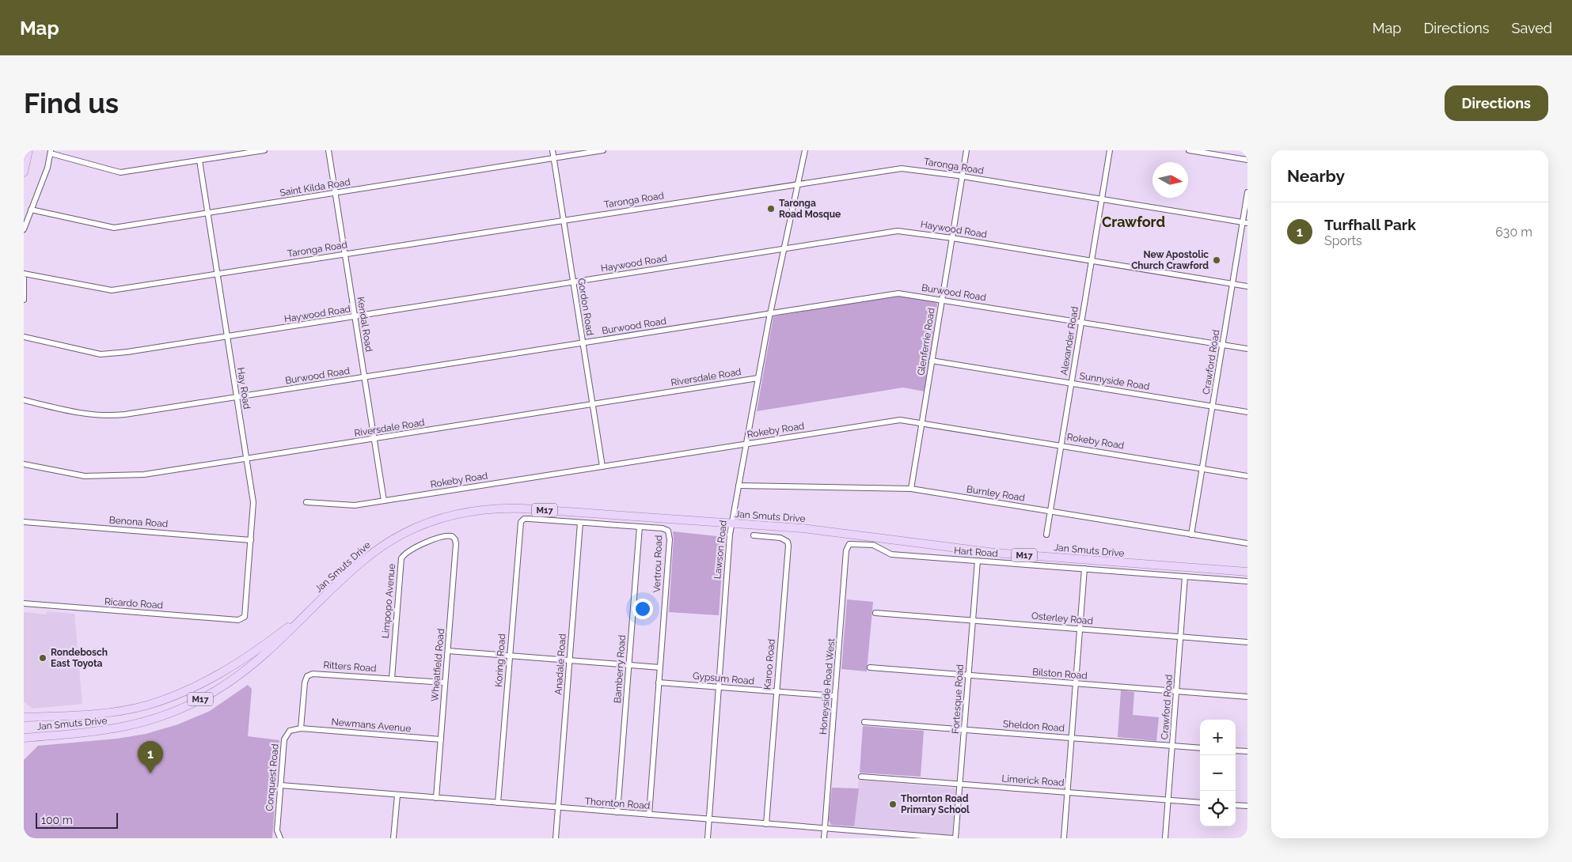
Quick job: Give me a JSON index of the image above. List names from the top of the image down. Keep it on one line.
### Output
{"streets":{"main road":["M17","Jan Smuts Drive"],"street":["Taronga Road","Saint Kilda Road","Haywood Road","Burwood Road","Gordon Road","Kendal Road","Alexander Road","Glenferrie Road","Crawford Road","Riversdale Road","Sunnyside Road","Hay Road","Rokeby Road","Burnley Road","Benona Road","Lawson Road","Hart Road","Vertrou Road","Limpopo Avenue","Ricardo Road","Osterley Road","Koring Road","Anadale Road","Karoo Road","Wheatfield Road","Ritters Road","Bamberry Road","Bilston Road","Gypsum Road","Honeyside Road West","Fortesque Road","Newmans Avenue","Sheldon Road","Conquest Road","Limerick Road","Thornton Road"]},"crossings":[["Taronga Road","Gordon Road"],["Taronga Road","Kendal Road"],["Taronga Road","Alexander Road"],["Taronga Road","Glenferrie Road"],["Taronga Road","Crawford Road"],["Taronga Road","Hay Road"],["Taronga Road","Lawson Road"],["Saint Kilda Road","Gordon Road"],["Saint Kilda Road","Kendal Road"],["Saint Kilda Road","Hay Road"],["Haywood Road","Gordon Road"],["Haywood Road","Kendal Road"],["Haywood Road","Alexander Road"],["Haywood Road","Glenferrie Road"],["Haywood Road","Crawford Road"],["Haywood Road","Hay Road"],["Haywood Road","Lawson Road"],["Burwood Road","Gordon Road"],["Burwood Road","Kendal Road"],["Burwood Road","Alexander Road"],["Burwood Road","Glenferrie Road"],["Burwood Road","Crawford Road"],["Burwood Road","Hay Road"],["Burwood Road","Lawson Road"],["Gordon Road","Riversdale Road"],["Gordon Road","Rokeby Road"],["Kendal Road","Riversdale Road"],["Kendal Road","Rokeby Road"],["Alexander Road","Sunnyside Road"],["Alexander Road","Rokeby Road"],["Alexander Road","Burnley Road"],["Glenferrie Road","Sunnyside Road"],["Glenferrie Road","Rokeby Road"],["Glenferrie Road","Burnley Road"],["Crawford Road","Sunnyside Road"],["Crawford Road","Rokeby Road"],["Crawford Road","Burnley Road"],["Crawford Road","Hart Road"],["Crawford Road","Osterley Road"],["Crawford Road","Bilston Road"],["Crawford Road","Sheldon Road"],["Crawford Road","Limerick Road"],["Riversdale Road","Hay Road"],["Riversdale Road","Lawson Road"],["Hay Road","Benona Road"],["Hay Road","Ricardo Road"],["Rokeby Road","Lawson Road"],["Burnley Road","Lawson Road"],["Jan Smuts Drive","Lawson Road"],["Lawson Road","Gypsum Road"],["Lawson Road","Thornton Road"],["Hart Road","Honeyside Road West"],["Hart Road","Fortesque Road"],["Vertrou Road","Koring Road"],["Vertrou Road","Anadale Road"],["Vertrou Road","Bamberry Road"],["Vertrou Road","Gypsum Road"],["Vertrou Road","Thornton Road"],["Limpopo Avenue","Wheatfield Road"],["Limpopo Avenue","Ritters Road"],["Osterley Road","Fortesque Road"],["Koring Road","Thornton Road"],["Anadale Road","Thornton Road"],["Karoo Road","Gypsum Road"],["Karoo Road","Thornton Road"],["Wheatfield Road","Ritters Road"],["Wheatfield Road","Newmans Avenue"],["Wheatfield Road","Thornton Road"],["Ritters Road","Newmans Avenue"],["Ritters Road","Conquest Road"],["Bamberry Road","Thornton Road"],["Bilston Road","Fortesque Road"],["Gypsum Road","Honeyside Road West"],["Honeyside Road West","Thornton Road"],["Fortesque Road","Sheldon Road"],["Fortesque Road","Limerick Road"],["Fortesque Road","Thornton Road"],["Newmans Avenue","Conquest Road"],["Conquest Road","Thornton Road"]],"districts":["Crawford"],"places":["Taronga Road Mosque","New Apostolic Church Crawford","Rondebosch East Toyota","Thornton Road Primary School"],"scale_bar":"100 m","north":"right","page":{"header":"Map","nav":["Map","Directions","Saved"],"buttons":"Directions","title":"Find us","heading":"Nearby","list":[{"mark":"1","name":"Turfhall Park","note":"Sports","value":"630 m"}],"map_buttons":["+","−"],"pins":"1","scale":"100 m"}}
